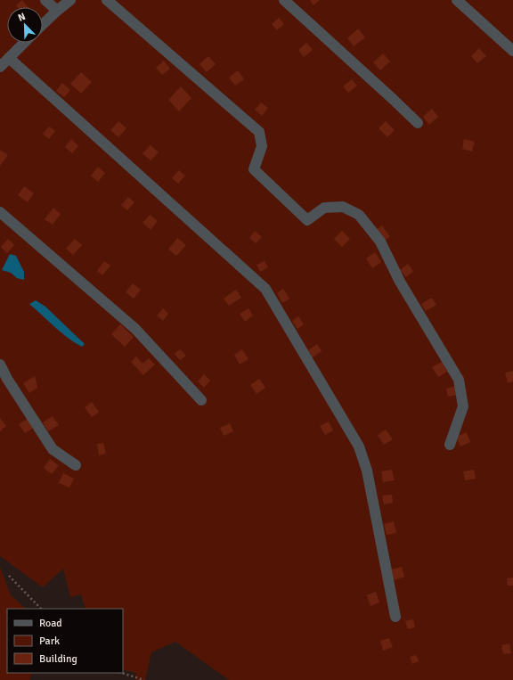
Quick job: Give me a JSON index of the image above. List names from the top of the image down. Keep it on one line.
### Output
{"legend":["Road","Park","Building"],"north":"top left"}
